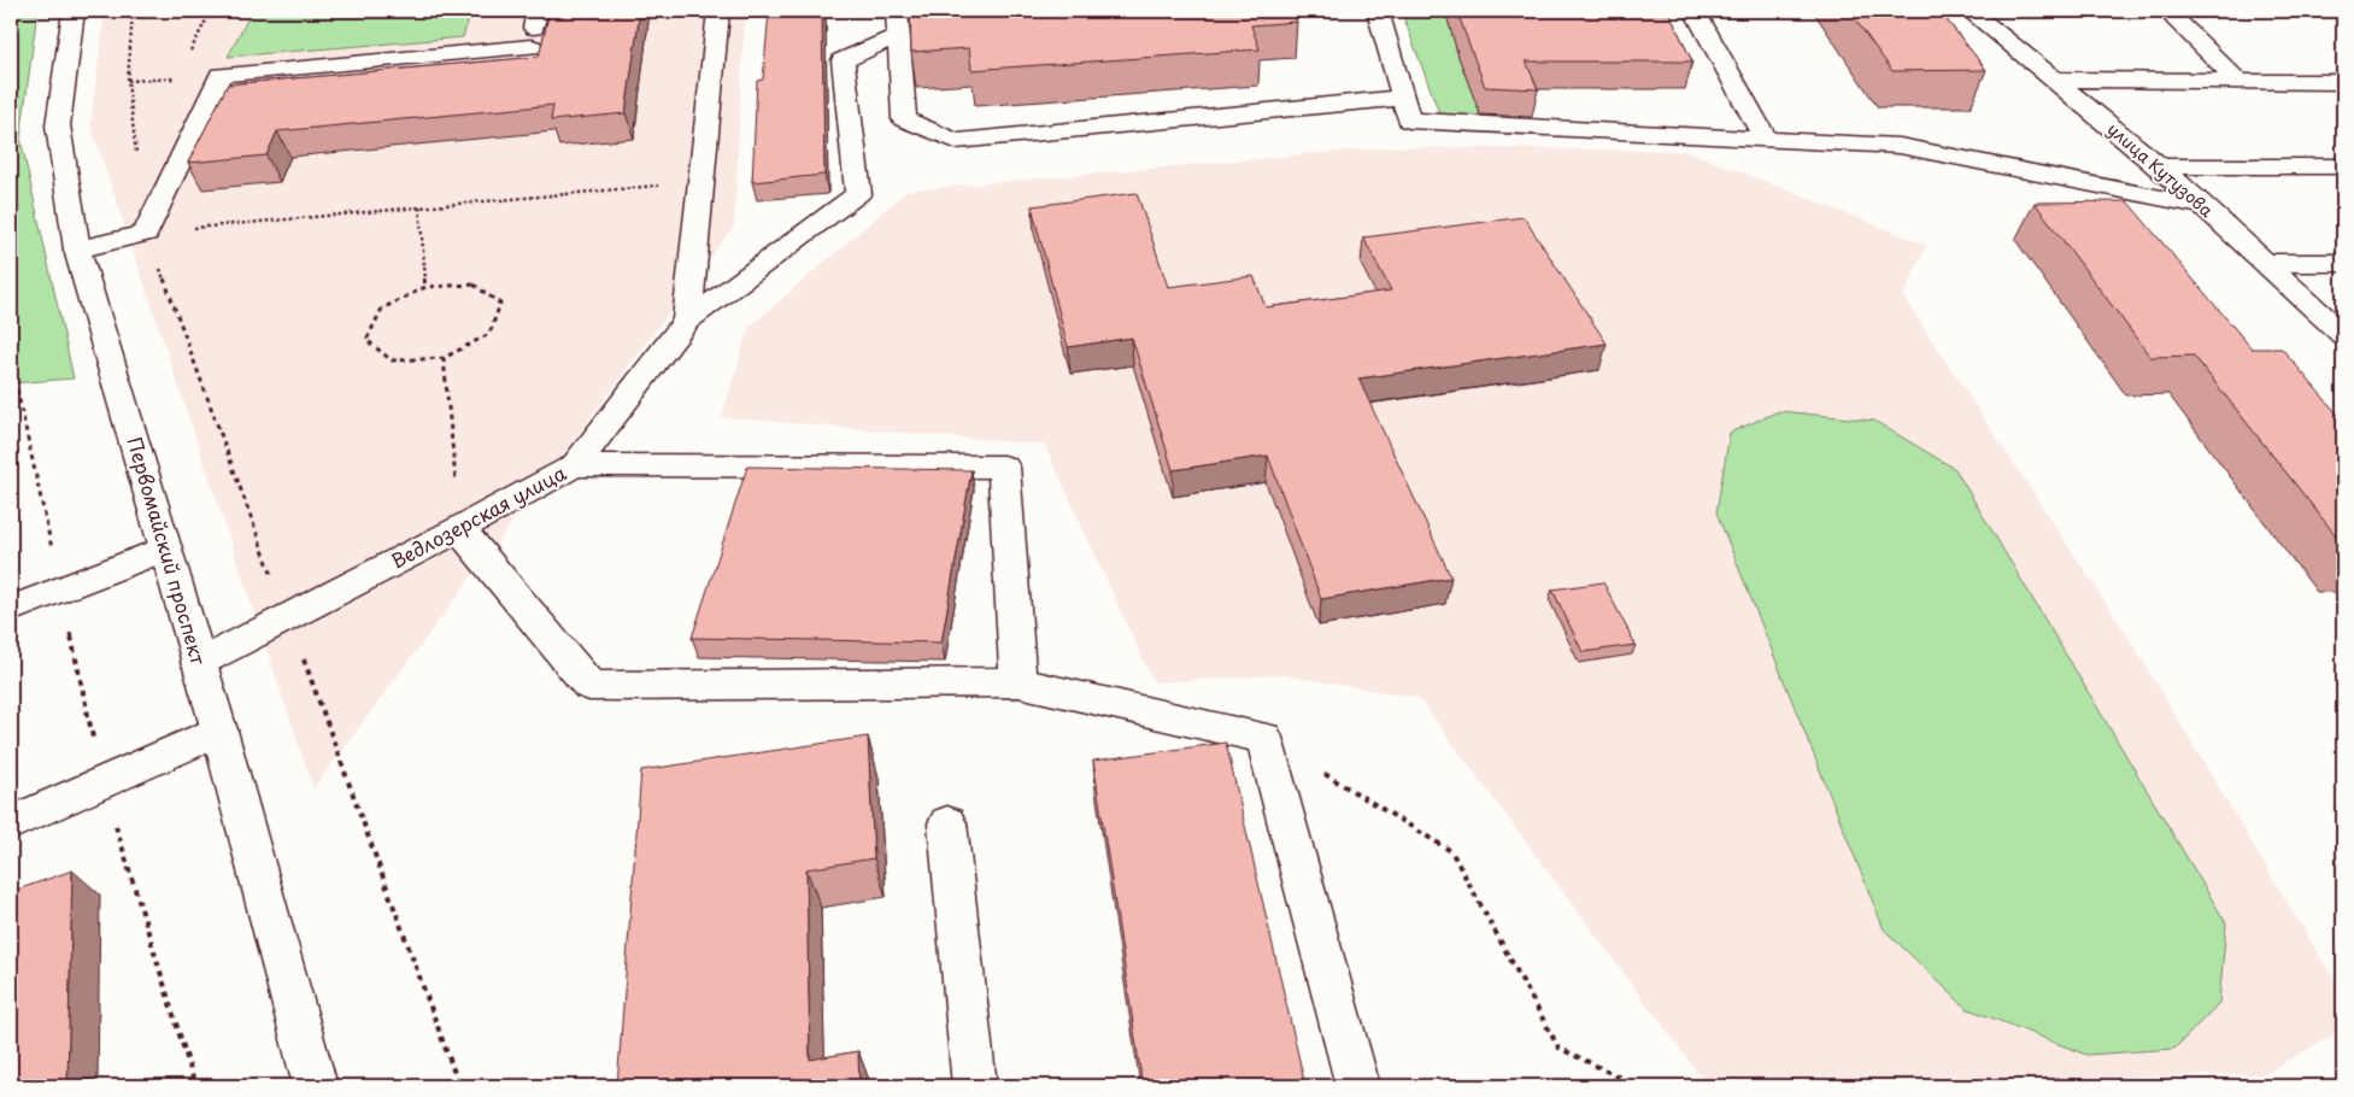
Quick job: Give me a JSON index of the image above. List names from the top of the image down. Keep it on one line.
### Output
{"streets":{"street":["улица Кутузова","Ведлозерская улица","Первомайский проспект"]},"crossings":[["Ведлозерская улица","Первомайский проспект"]]}
